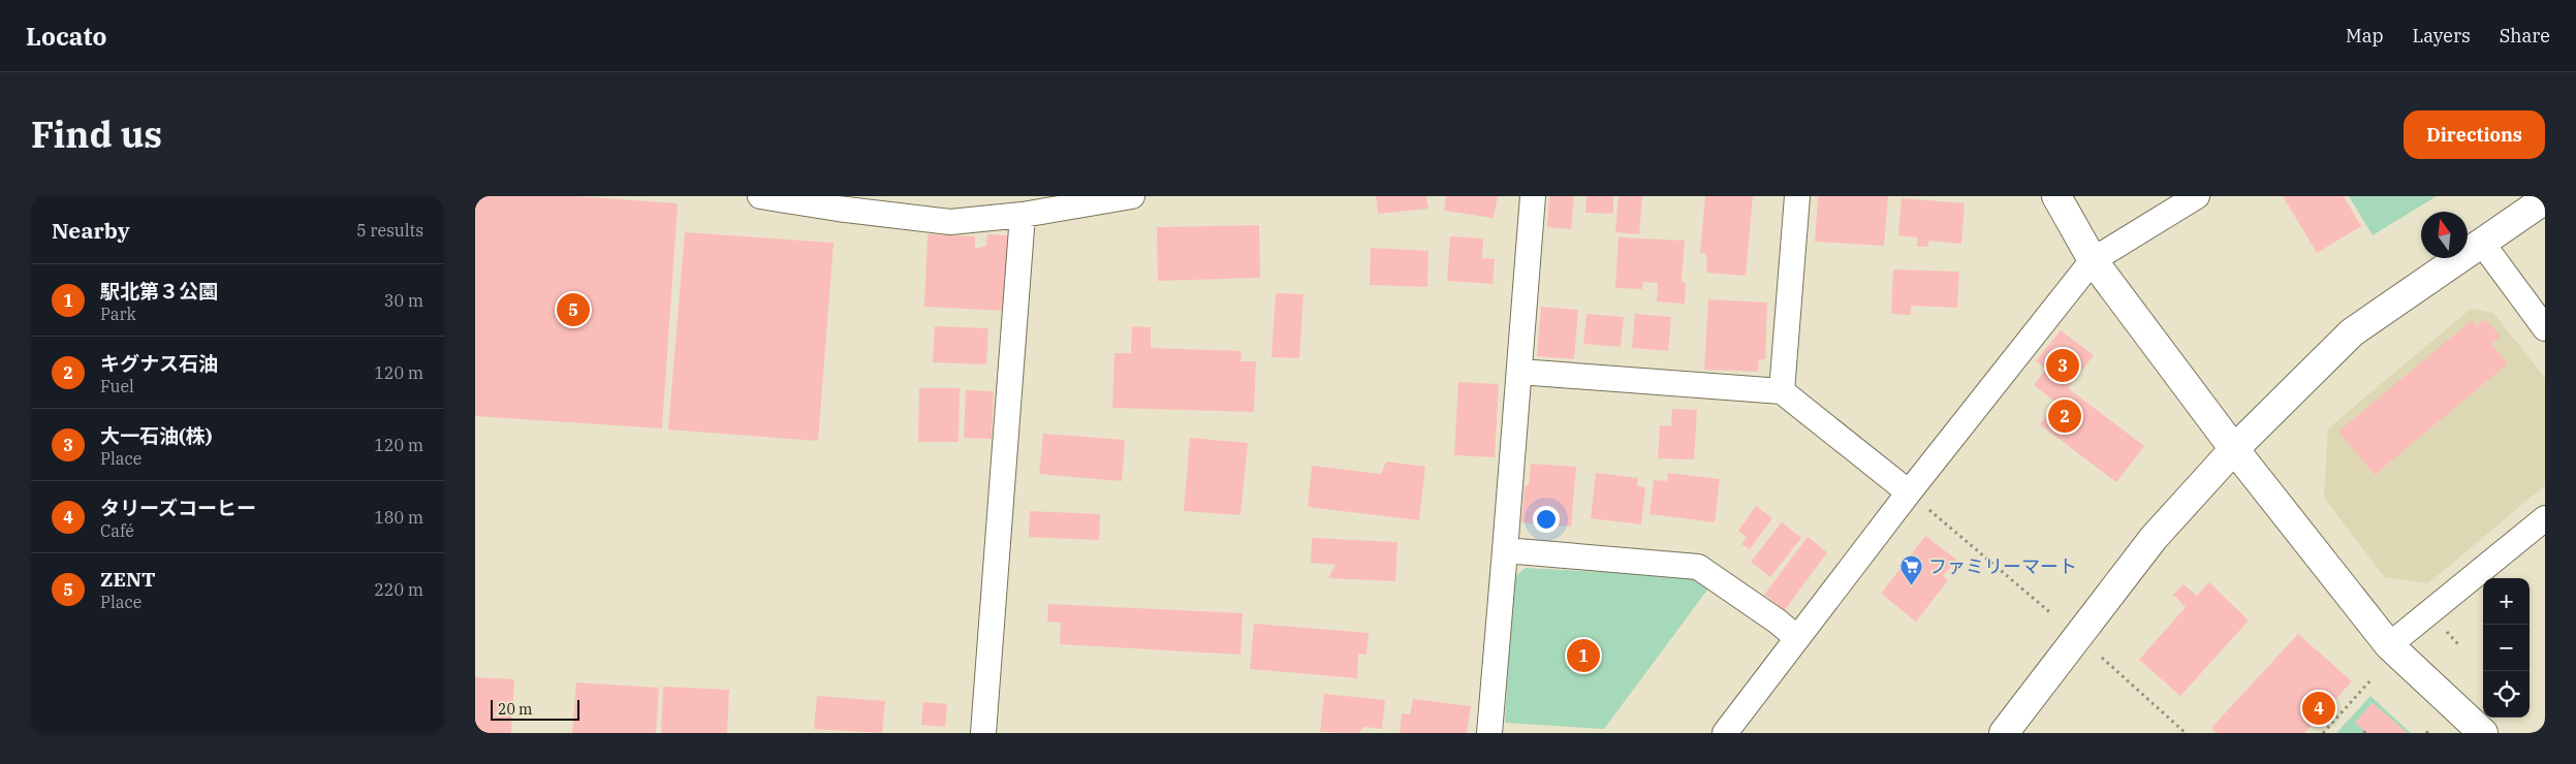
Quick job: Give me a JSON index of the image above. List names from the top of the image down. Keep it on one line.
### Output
{"places":{"supermarket":["ファミリーマート"]},"scale_bar":"20 m","north":"top","page":{"header":"Locato","nav":["Map","Layers","Share"],"title":"Find us","buttons":"Directions","heading":["Nearby","5 results"],"list":[{"mark":"1","name":"駅北第３公園","note":"Park","value":"30 m"},{"mark":"2","name":"キグナス石油","note":"Fuel","value":"120 m"},{"mark":"3","name":"大一石油(株)","note":"Place","value":"120 m"},{"mark":"4","name":"タリーズコーヒー","note":"Café","value":"180 m"},{"mark":"5","name":"ZENT","note":"Place","value":"220 m"}],"pins":["5","3","2","1","4"],"map_buttons":["+","−"],"scale":"20 m"}}
